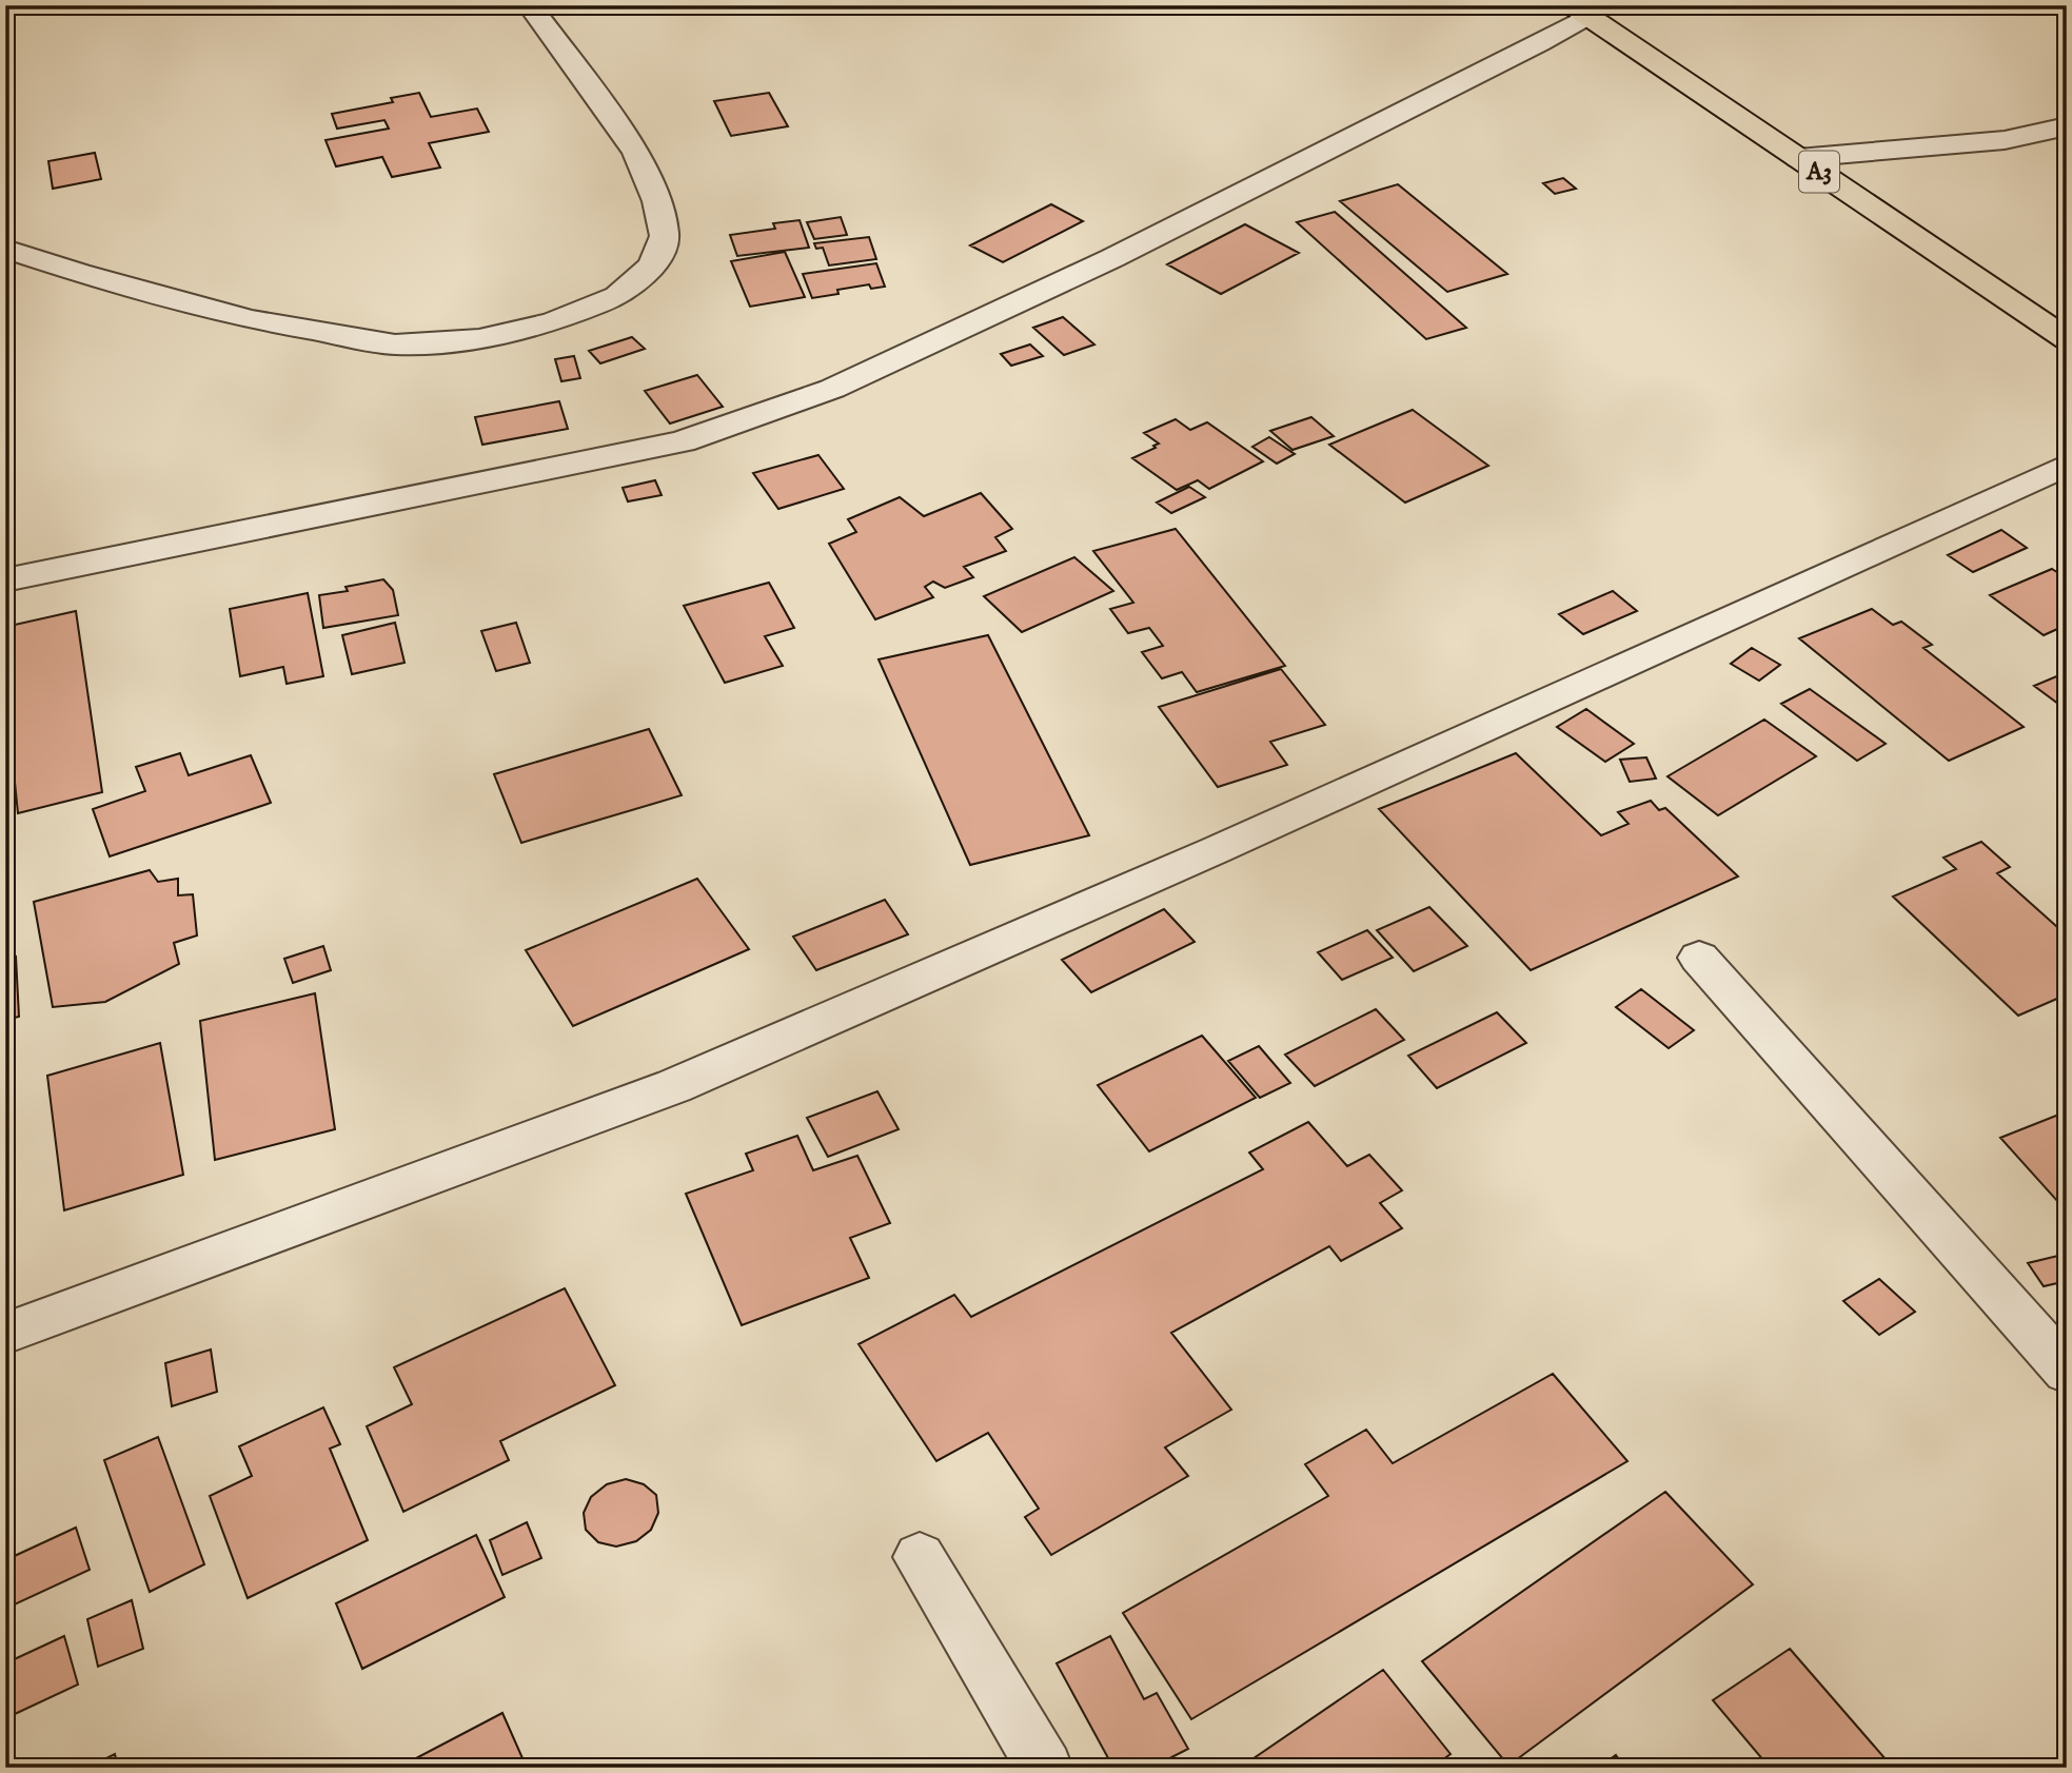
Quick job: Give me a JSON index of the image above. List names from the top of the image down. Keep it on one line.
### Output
{"streets":{"highway":["A3"]}}
